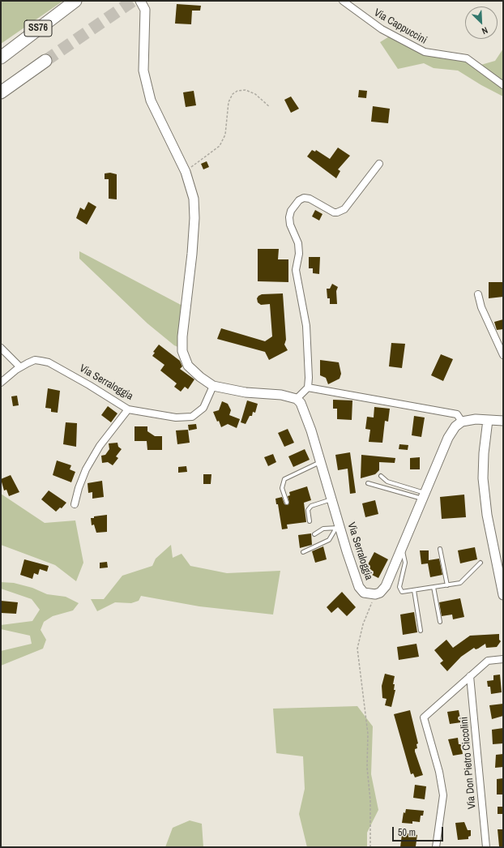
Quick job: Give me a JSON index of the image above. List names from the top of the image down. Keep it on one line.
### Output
{"streets":{"highway":["SS76"],"main road":["Via Serraloggia"],"street":["Via Cappuccini","Via Don Pietro Ciccolini"]},"scale_bar":"50 m","north":"bottom right"}
